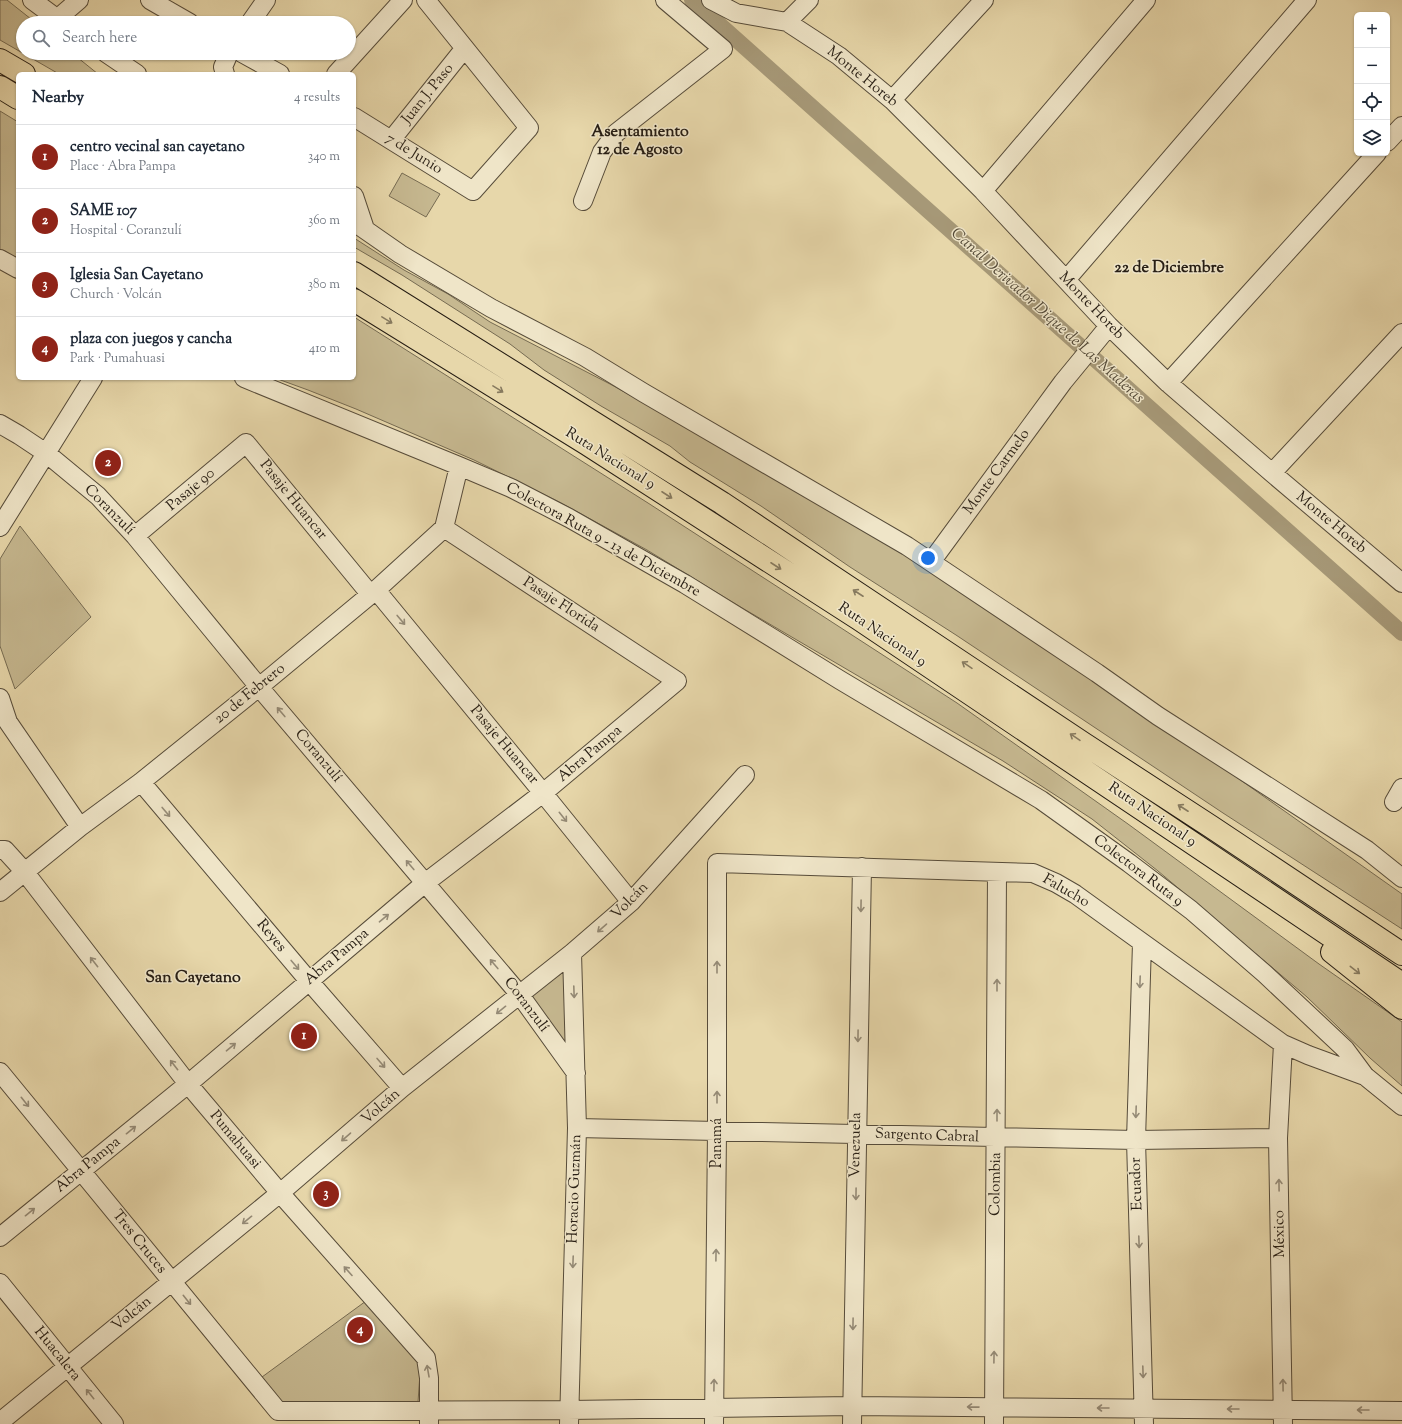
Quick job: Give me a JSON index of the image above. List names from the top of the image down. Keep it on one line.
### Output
{"streets":{"highway":["Ruta Nacional 9"],"street":["Monte Horeb","Juan J. Paso","7 de Junio","Monte Carmelo","Pasaje 90","Pasaje Huancar","Coranzulí","Colectora Ruta 9 - 13 de Diciembre","Pasaje Florida","20 de Febrero","Abra Pampa","Colectora Ruta 9","Falucho","Volcán","Reyes","Sargento Cabral","Pumahuasi","Panamá","Venezuela","Colombia","Ecuador","Horacio Guzmán","México","Tres Cruces","Huacalera"]},"crossings":[["Monte Horeb","Monte Carmelo"],["Juan J. Paso","7 de Junio"],["Pasaje 90","Pasaje Huancar"],["Pasaje 90","Coranzulí"],["Pasaje Huancar","20 de Febrero"],["Pasaje Huancar","Abra Pampa"],["Pasaje Huancar","Volcán"],["Coranzulí","20 de Febrero"],["Coranzulí","Abra Pampa"],["Coranzulí","Volcán"],["Coranzulí","Horacio Guzmán"],["Colectora Ruta 9 - 13 de Diciembre","Colectora Ruta 9"],["Pasaje Florida","20 de Febrero"],["Pasaje Florida","Abra Pampa"],["20 de Febrero","Reyes"],["20 de Febrero","Pumahuasi"],["Abra Pampa","Reyes"],["Abra Pampa","Pumahuasi"],["Abra Pampa","Tres Cruces"],["Colectora Ruta 9","Falucho"],["Falucho","Panamá"],["Falucho","Venezuela"],["Falucho","Colombia"],["Falucho","Ecuador"],["Falucho","México"],["Volcán","Reyes"],["Volcán","Pumahuasi"],["Volcán","Horacio Guzmán"],["Volcán","Tres Cruces"],["Volcán","Huacalera"],["Sargento Cabral","Panamá"],["Sargento Cabral","Venezuela"],["Sargento Cabral","Colombia"],["Sargento Cabral","Ecuador"],["Sargento Cabral","Horacio Guzmán"],["Sargento Cabral","México"]],"one_way":["Pasaje Huancar","Coranzulí","Abra Pampa","Volcán","Reyes","Pumahuasi","Panamá","Venezuela","Colombia","Ecuador","Horacio Guzmán","México","Tres Cruces","Huacalera"],"districts":["Asentamiento 12 de Agosto","22 de Diciembre","San Cayetano"],"water":["Canal Derivador Dique de Las Maderas"],"page":{"map_buttons":["+","−"],"search":"Search here","heading":["Nearby","4 results"],"list":[{"mark":"1","name":"centro vecinal san cayetano","note":"Place · Abra Pampa","value":"340 m"},{"mark":"2","name":"SAME 107","note":"Hospital · Coranzulí","value":"360 m"},{"mark":"3","name":"Iglesia San Cayetano","note":"Church · Volcán","value":"380 m"},{"mark":"4","name":"plaza con juegos y cancha","note":"Park · Pumahuasi","value":"410 m"}],"pins":["2","1","3","4"]}}
